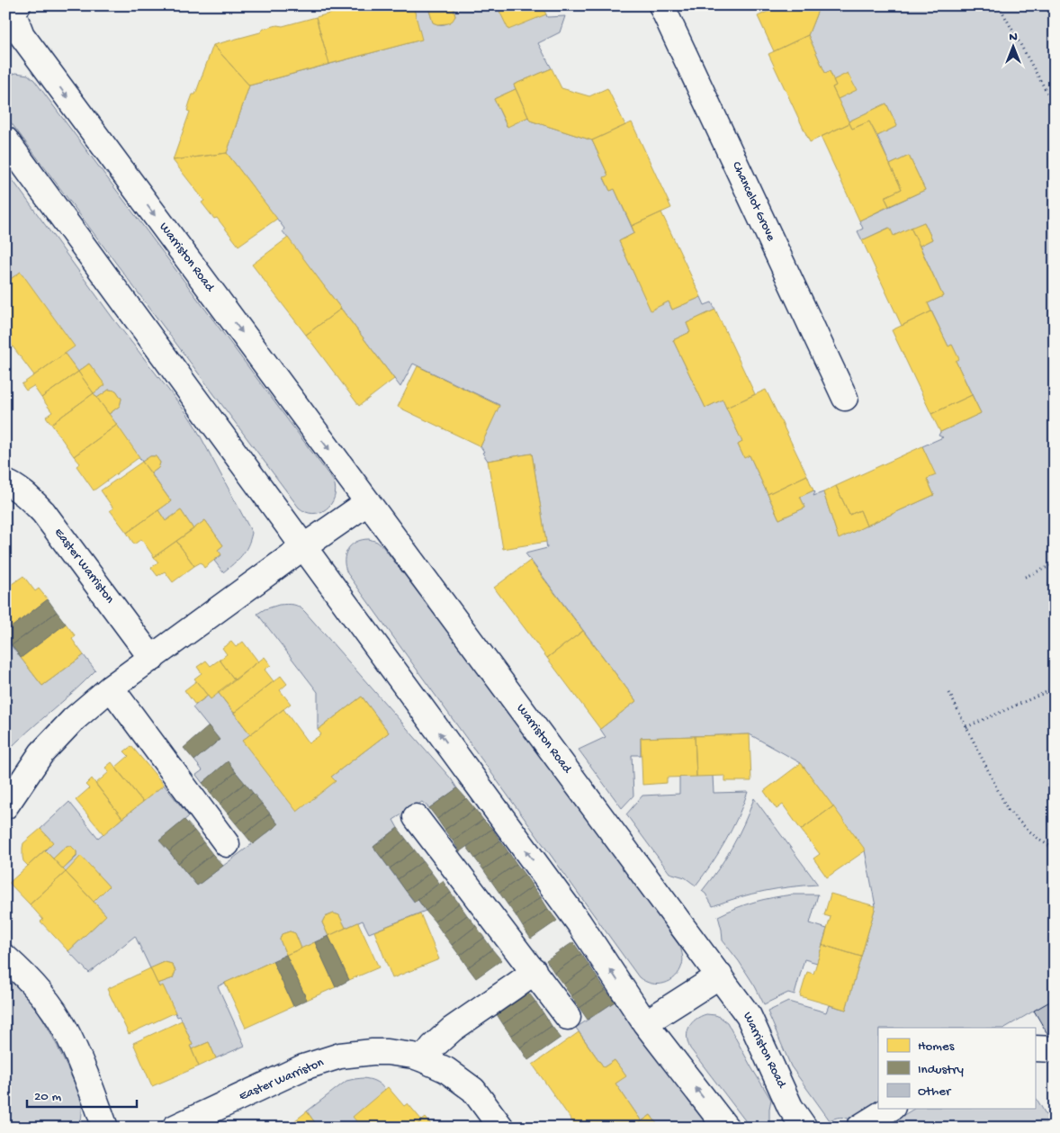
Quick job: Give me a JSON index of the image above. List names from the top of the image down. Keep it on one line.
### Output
{"streets":{"street":["Chancelot Grove","Warriston Road","Easter Warriston"]},"legend":["Homes","Industry","Other"],"scale_bar":"20 m","north":"top"}
